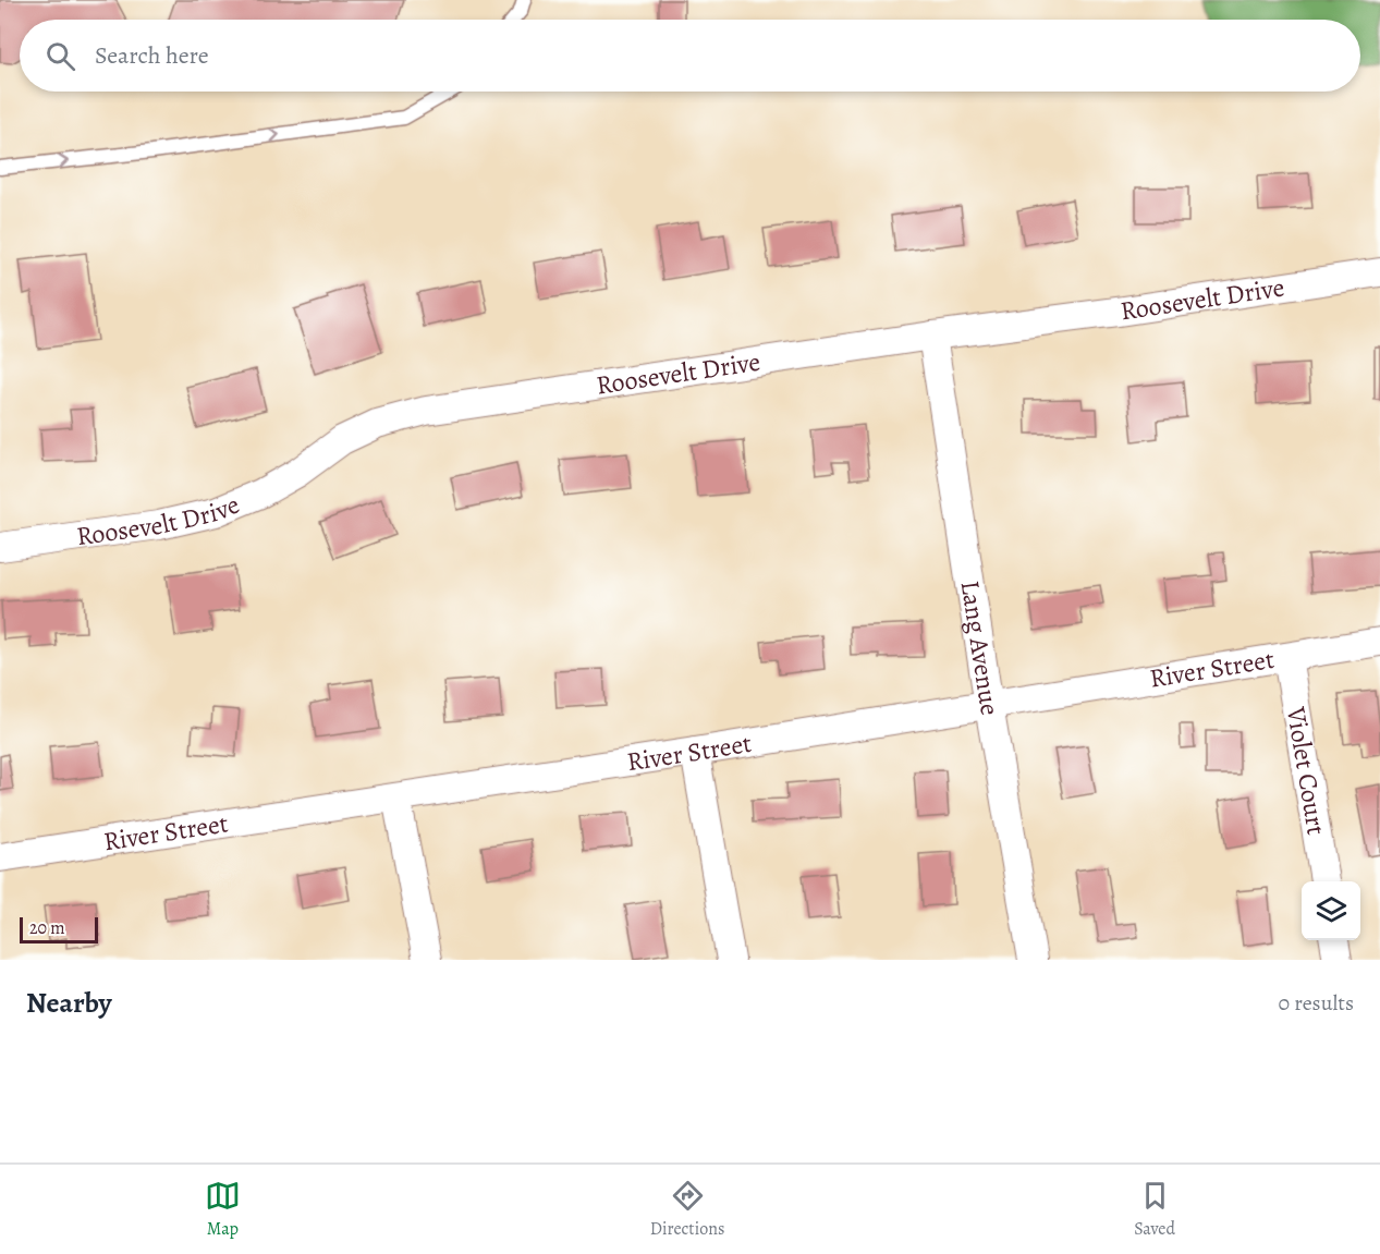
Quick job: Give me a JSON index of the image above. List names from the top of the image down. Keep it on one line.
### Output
{"streets":{"street":["Roosevelt Drive","Lang Avenue","River Street","Violet Court"]},"crossings":[["Roosevelt Drive","Lang Avenue"],["Lang Avenue","River Street"],["River Street","Violet Court"]],"scale_bar":"20 m","page":{"search":"Search here","scale":"20 m","heading":["Nearby","0 results"],"nav":["Map","Directions","Saved"]}}
